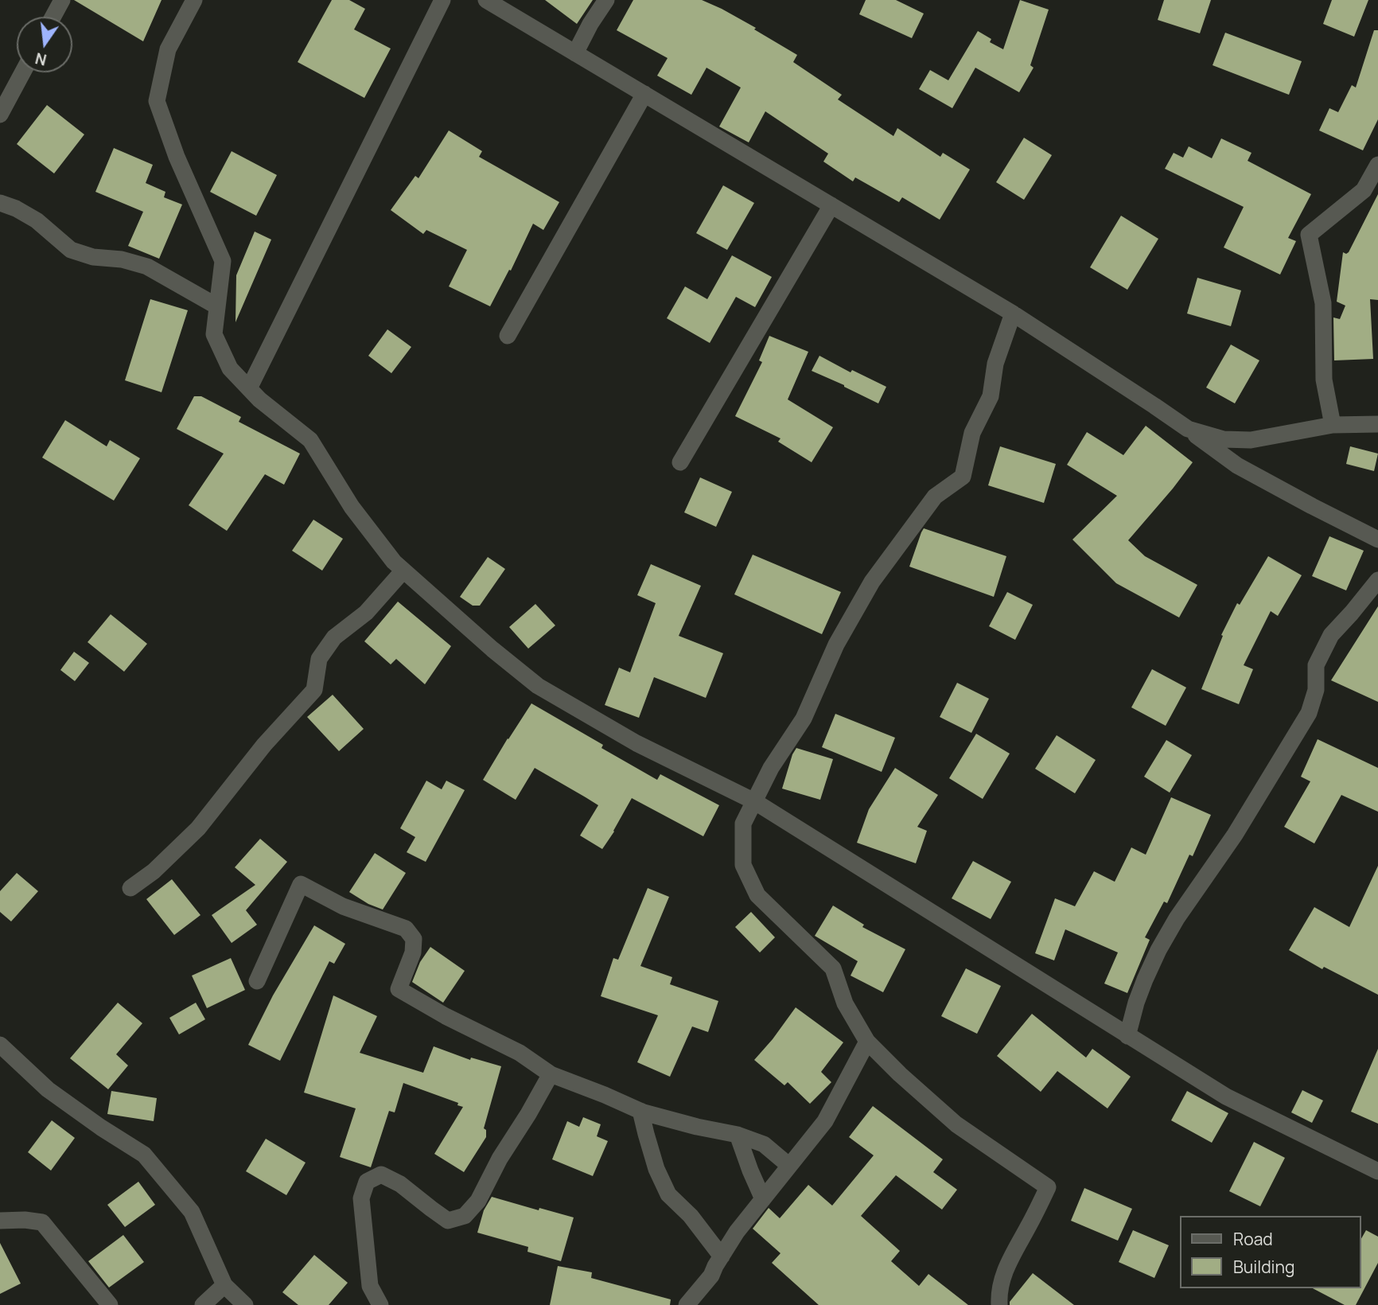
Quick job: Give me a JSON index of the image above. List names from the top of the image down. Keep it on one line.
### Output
{"legend":["Road","Building"],"north":"bottom"}
